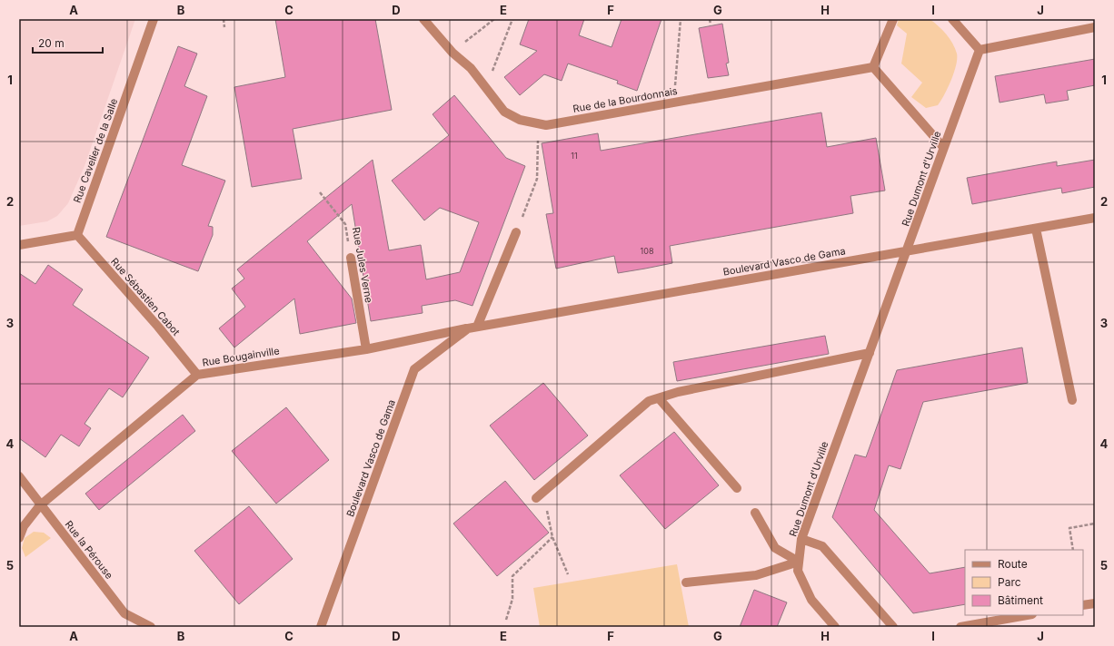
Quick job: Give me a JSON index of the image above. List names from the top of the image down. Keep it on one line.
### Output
{"streets":{"street":["Rue de la Bourdonnais","Rue Cavelier de la Salle","Rue Dumont d'Urville","Boulevard Vasco de Gama","Rue Jules Verne","Rue Sébastien Cabot","Rue Bougainville","Rue la Pérouse"]},"crossings":[["Rue Cavelier de la Salle","Rue Sébastien Cabot"],["Rue Dumont d'Urville","Boulevard Vasco de Gama"],["Boulevard Vasco de Gama","Rue Bougainville"],["Rue Jules Verne","Rue Bougainville"],["Rue Sébastien Cabot","Rue Bougainville"],["Rue Bougainville","Rue la Pérouse"]],"house_numbers":["11","108"],"legend":["Route","Parc","Bâtiment"],"scale_bar":"20 m","grid":{"columns":["A","B","C","D","E","F","G","H","I","J"],"rows":["1","2","3","4","5"]}}
